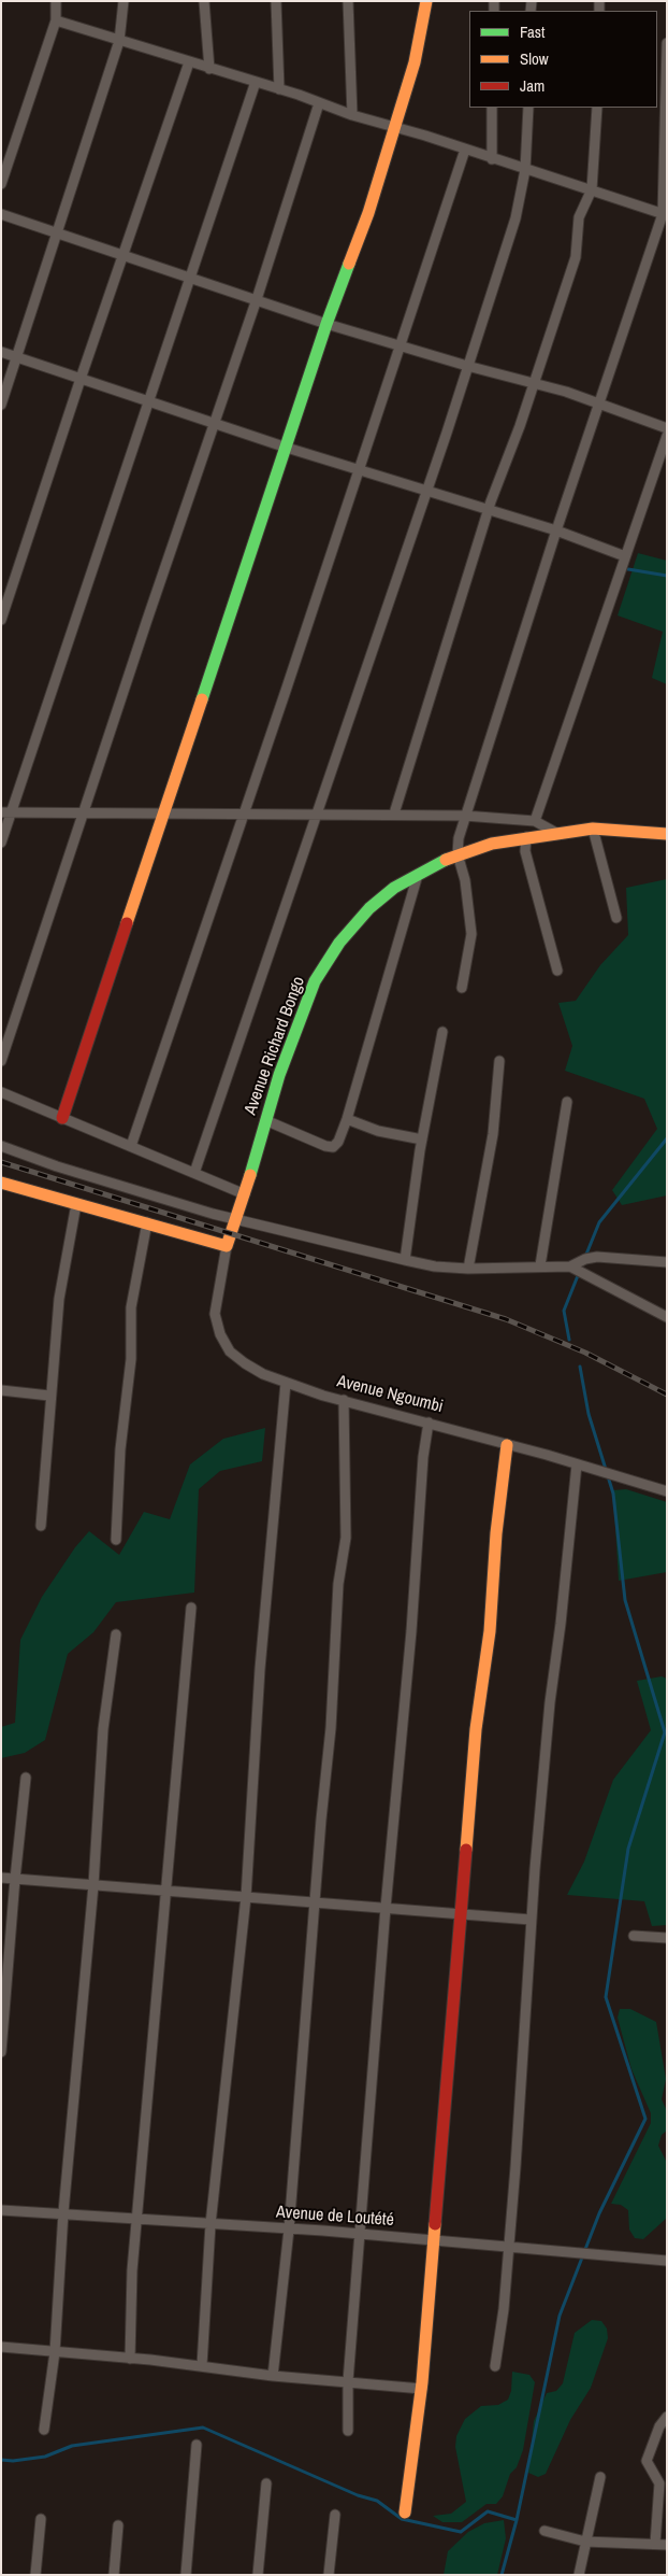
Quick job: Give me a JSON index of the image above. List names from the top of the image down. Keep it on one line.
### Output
{"streets":{"street":["Avenue Richard Bongo","Avenue Ngoumbi","Avenue de Loutété"]},"crossings":[["Avenue Richard Bongo","Avenue Ngoumbi"]],"legend":["Fast","Slow","Jam"]}
